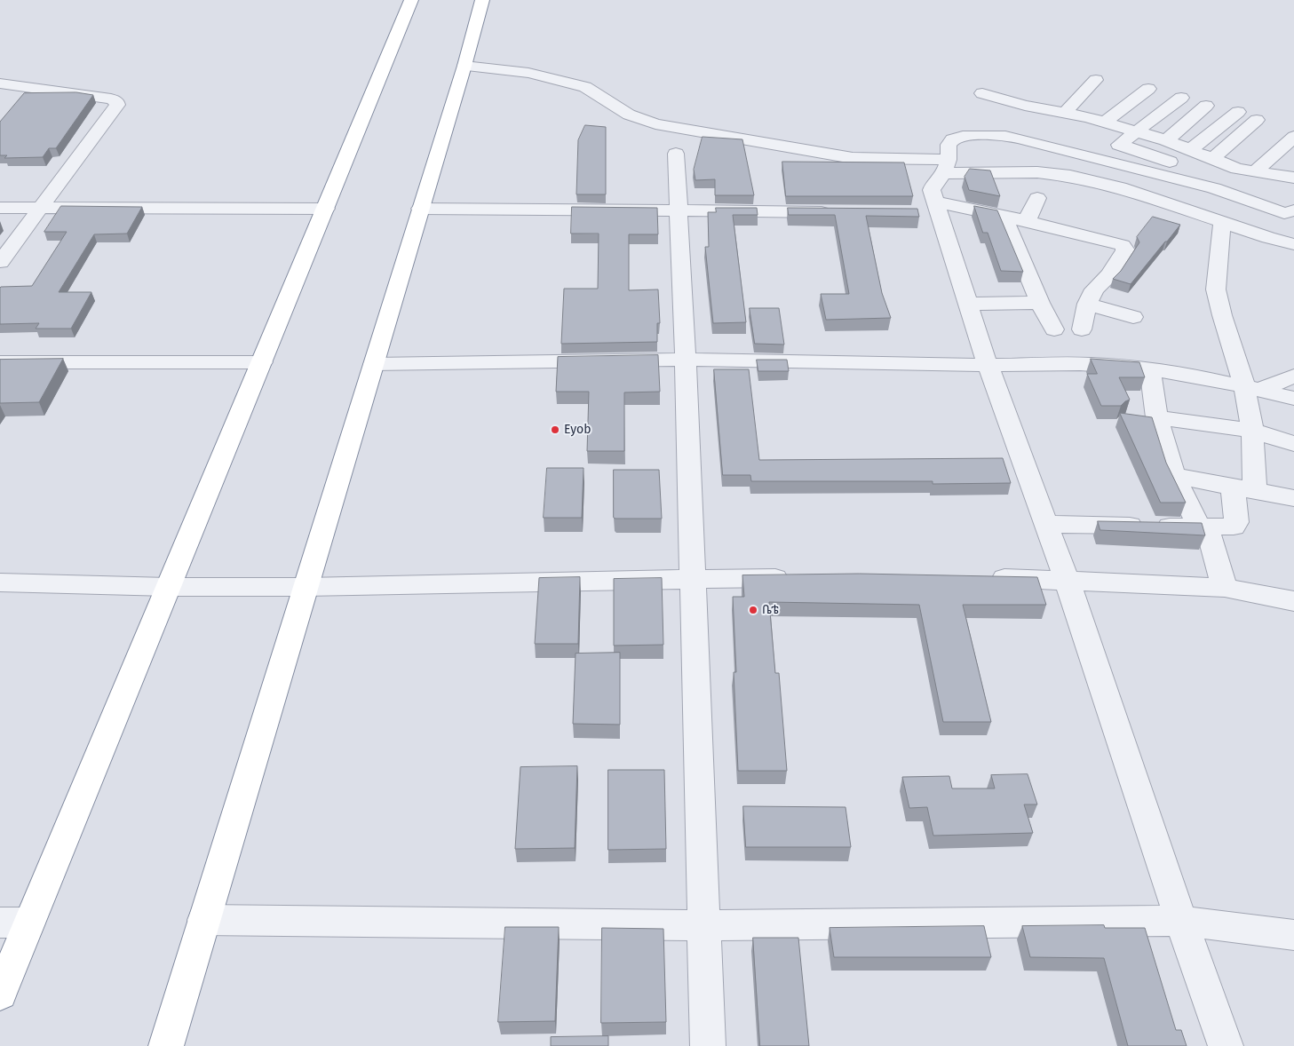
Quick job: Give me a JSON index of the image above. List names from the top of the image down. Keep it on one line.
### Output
{"places":["Eyob","ቤቴ"]}
